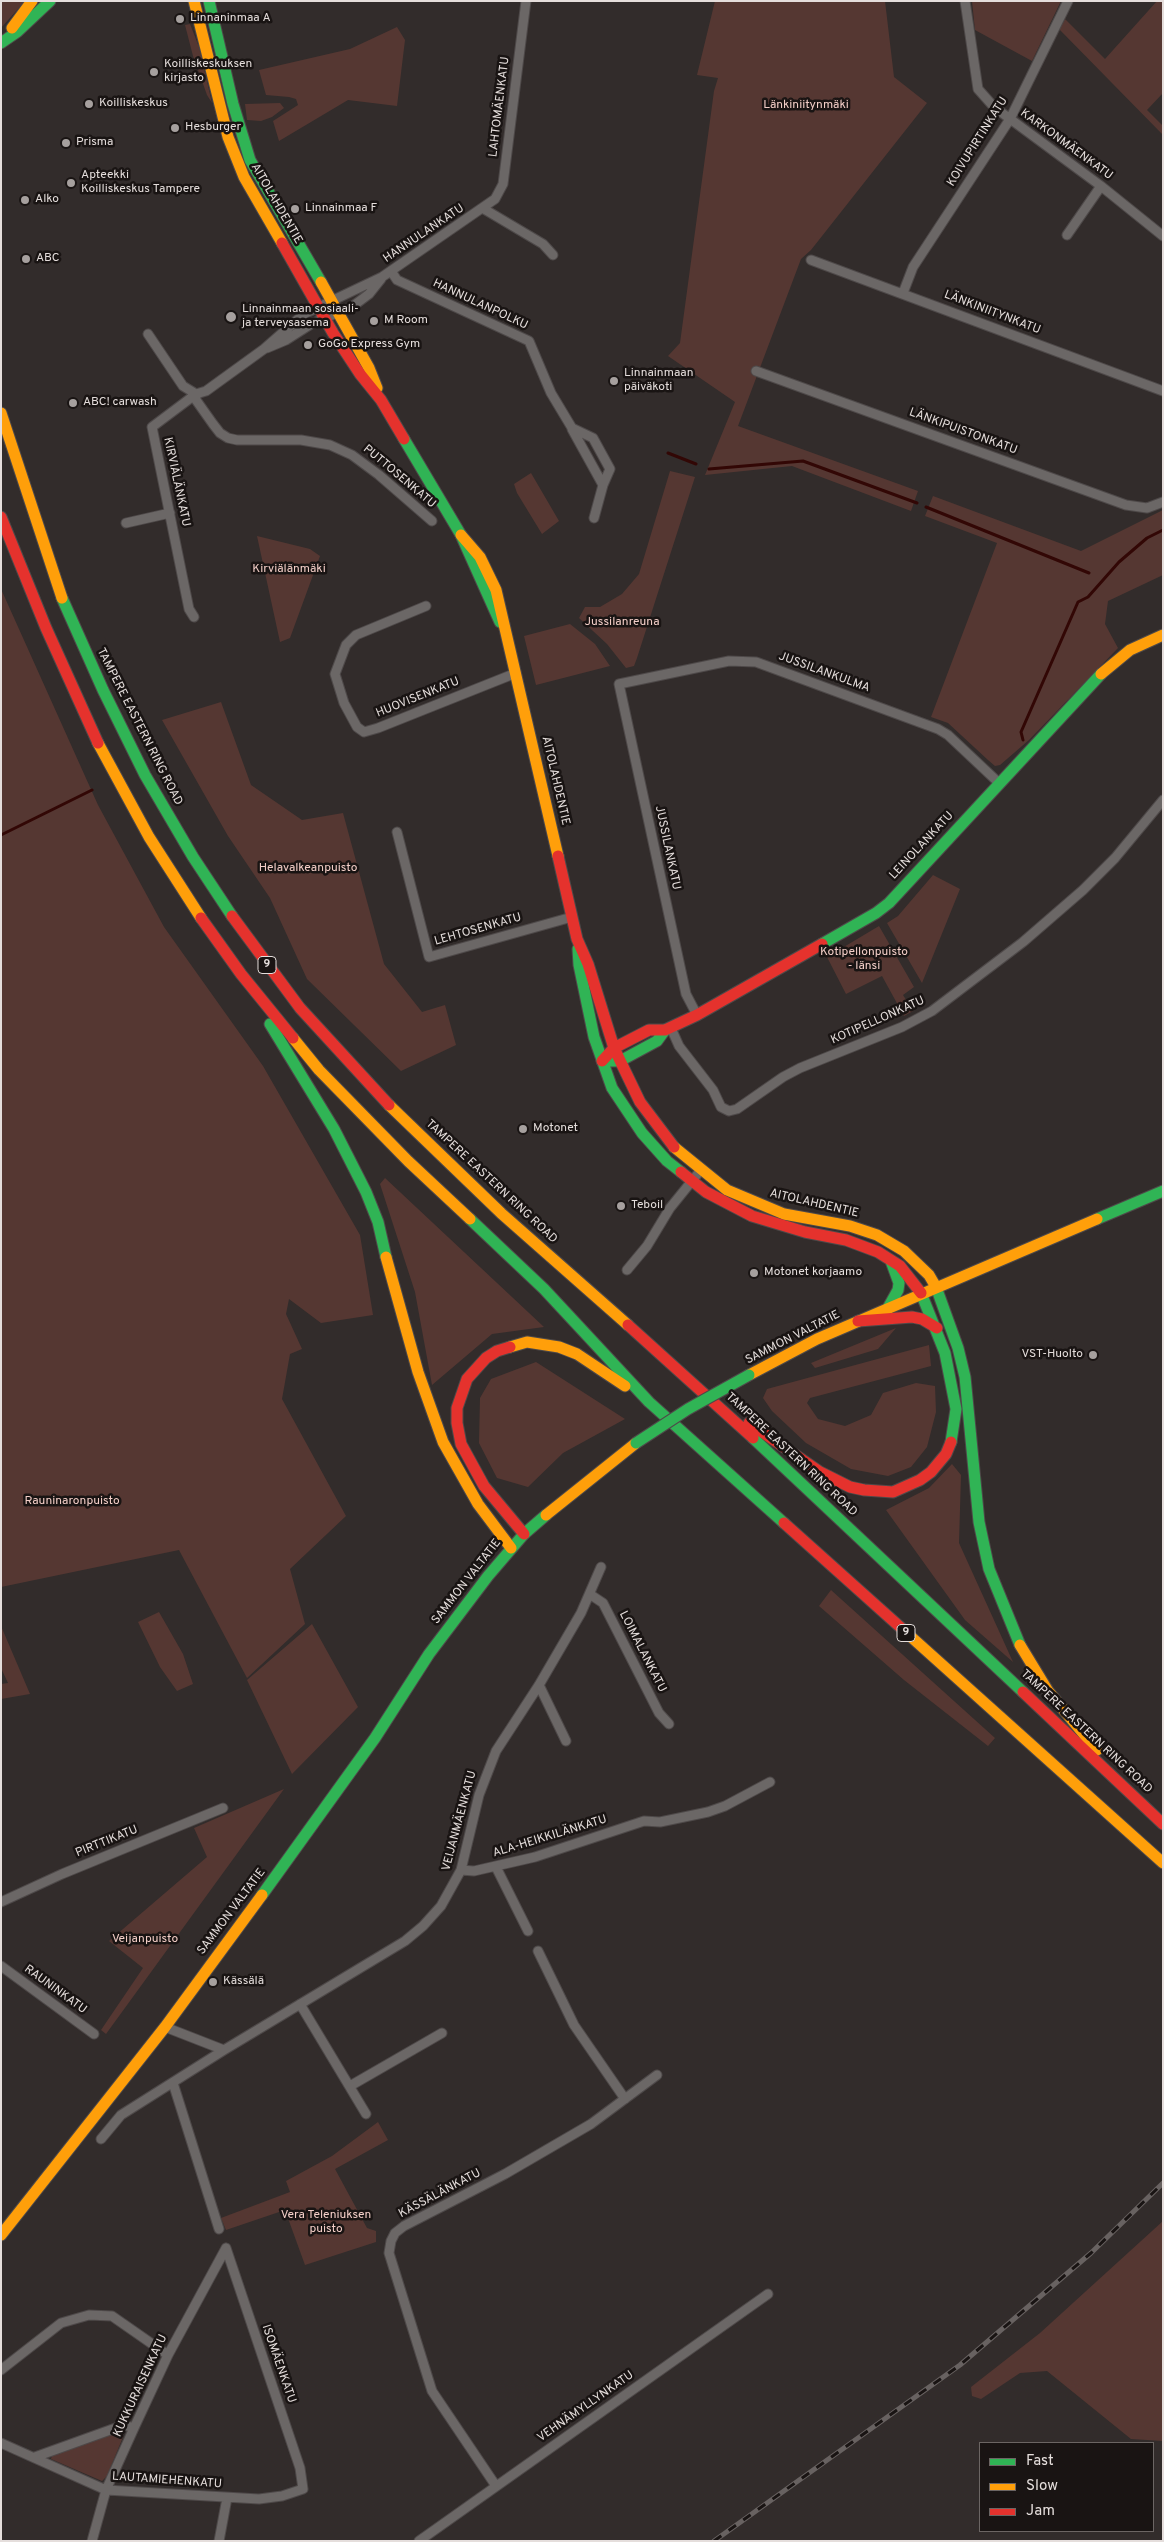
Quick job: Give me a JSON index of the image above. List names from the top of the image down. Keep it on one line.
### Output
{"streets":{"main road":["AITOLAHDENTIE","TAMPERE EASTERN RING ROAD","LEINOLANKATU","9","SAMMON VALTATIE"],"street":["LAHTOMÄENKATU","KOIVUPIRTINKATU","KARKONMÄENKATU","HANNULANKATU","HANNULANPOLKU","LÄNKINIITYNKATU","LÄNKIPUISTONKATU","PUTTOSENKATU","KIRVIÄLÄNKATU","JUSSILANKULMA","HUOVISENKATU","JUSSILANKATU","LEHTOSENKATU","KOTIPELLONKATU","LOIMALANKATU","VEIJANMÄENKATU","ALA-HEIKKILÄNKATU","PIRTTIKATU","RAUNINKATU","KÄSSÄLÄNKATU","ISOMÄENKATU","KUKKURAISENKATU","VEHNÄMYLLYNKATU","LAUTAMIEHENKATU"]},"crossings":[["LAHTOMÄENKATU","HANNULANKATU"],["KOIVUPIRTINKATU","KARKONMÄENKATU"],["KOIVUPIRTINKATU","LÄNKINIITYNKATU"],["AITOLAHDENTIE","HANNULANKATU"],["AITOLAHDENTIE","KIRVIÄLÄNKATU"],["AITOLAHDENTIE","HUOVISENKATU"],["AITOLAHDENTIE","TAMPERE EASTERN RING ROAD"],["AITOLAHDENTIE","LEINOLANKATU"],["AITOLAHDENTIE","LEHTOSENKATU"],["AITOLAHDENTIE","SAMMON VALTATIE"],["HANNULANKATU","HANNULANPOLKU"],["HANNULANKATU","KIRVIÄLÄNKATU"],["PUTTOSENKATU","KIRVIÄLÄNKATU"],["JUSSILANKULMA","LEINOLANKATU"],["JUSSILANKULMA","JUSSILANKATU"],["LEINOLANKATU","JUSSILANKATU"],["LEINOLANKATU","KOTIPELLONKATU"],["LOIMALANKATU","VEIJANMÄENKATU"],["VEIJANMÄENKATU","ALA-HEIKKILÄNKATU"],["KÄSSÄLÄNKATU","VEHNÄMYLLYNKATU"],["ISOMÄENKATU","KUKKURAISENKATU"],["ISOMÄENKATU","LAUTAMIEHENKATU"],["KUKKURAISENKATU","LAUTAMIEHENKATU"]],"parks":["Länkiniitynmäki","Kirviälänmäki","Jussilanreuna","Helavalkeanpuisto","Kotipellonpuisto - länsi","Rauninaronpuisto","Veijanpuisto","Vera Teleniuksen puisto"],"places":["Linnaninmaa A","Koilliskeskuksen kirjasto","Koilliskeskus","Hesburger","Prisma","Apteekki Koilliskeskus Tampere","Alko","Linnainmaa F","ABC","Linnainmaan sosiaali- ja terveysasema","M Room","GoGo Express Gym","Linnainmaan päiväkoti","ABC! carwash","Motonet","Teboil","Motonet korjaamo","VST-Huolto","Kässälä"],"legend":["Fast","Slow","Jam"]}
